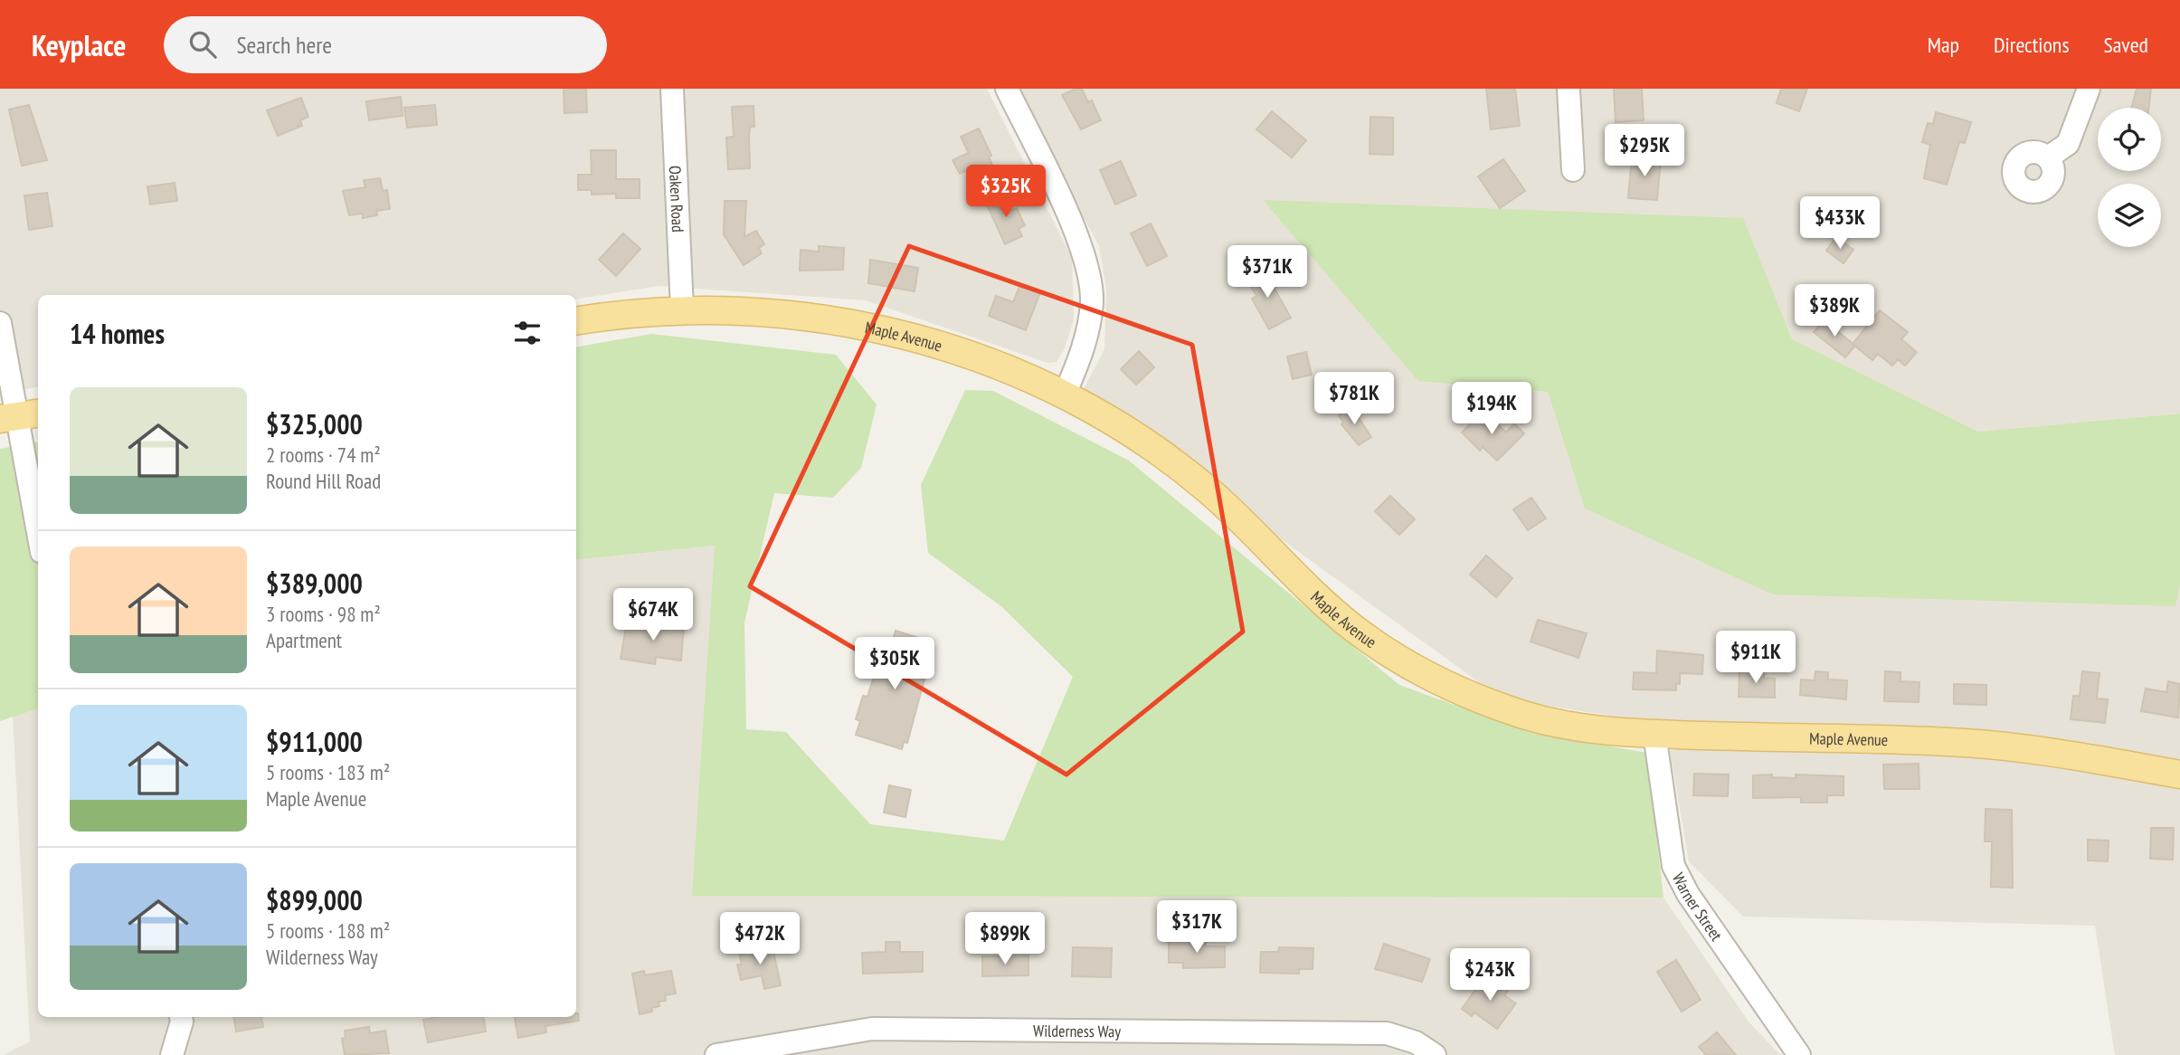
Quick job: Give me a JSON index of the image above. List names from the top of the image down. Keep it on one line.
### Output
{"streets":{"main road":["Maple Avenue"],"street":["Oaken Road","Warner Street","Wilderness Way"]},"crossings":[["Oaken Road","Maple Avenue"],["Maple Avenue","Warner Street"]],"page":{"header":"Keyplace","search":"Search here","nav":["Map","Directions","Saved"],"price":["$295K","$325K","$433K","$371K","$389K","$781K","$194K","$674K","$911K","$305K","$317K","$472K","$899K","$243K"],"heading":"14 homes","list":[{"name":"$325,000","note":"2 rooms · 74 m² · Round Hill Road"},{"name":"$389,000","note":"3 rooms · 98 m² · Apartment"},{"name":"$911,000","note":"5 rooms · 183 m² · Maple Avenue"},{"name":"$899,000","note":"5 rooms · 188 m² · Wilderness Way"}]}}
